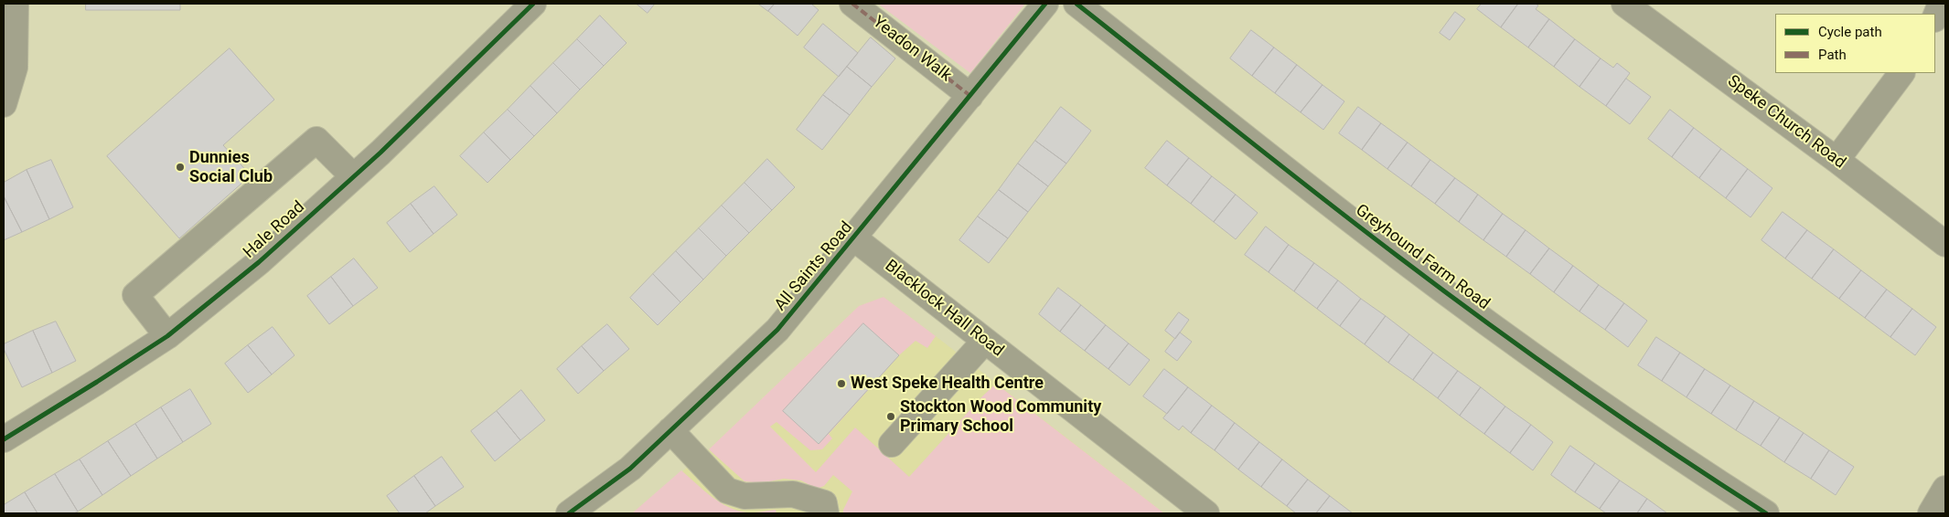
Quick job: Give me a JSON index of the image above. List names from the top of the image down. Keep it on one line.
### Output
{"streets":{"street":["Yeadon Walk","Speke Church Road","Hale Road","Greyhound Farm Road","All Saints Road","Blacklock Hall Road"]},"crossings":[["Yeadon Walk","All Saints Road"],["All Saints Road","Blacklock Hall Road"]],"places":["Dunnies Social Club","West Speke Health Centre","Stockton Wood Community Primary School"],"legend":["Cycle path","Path"]}
